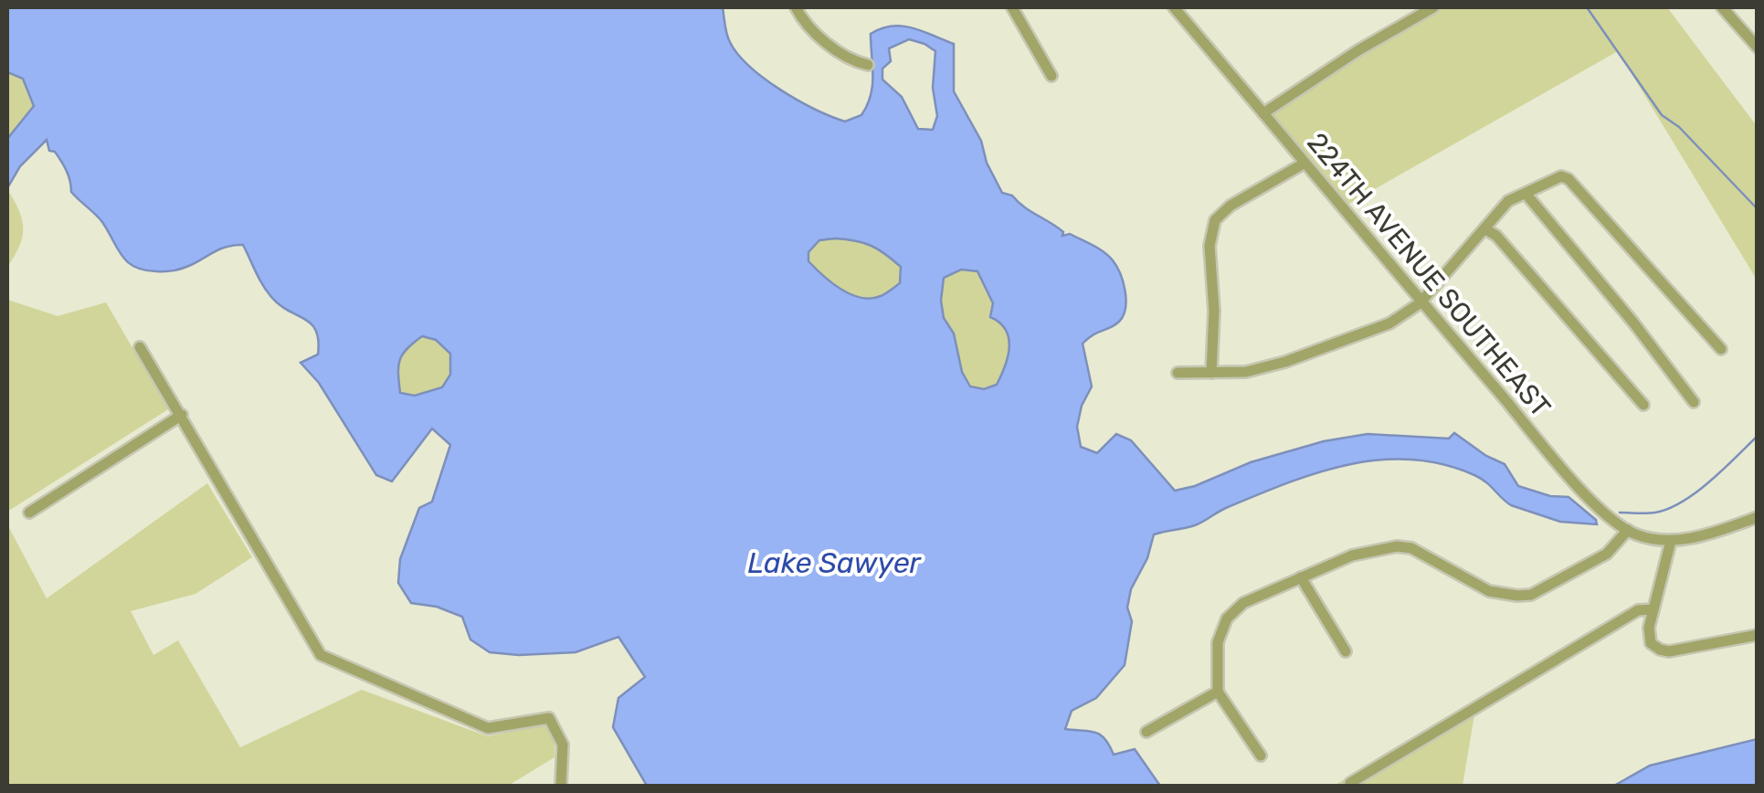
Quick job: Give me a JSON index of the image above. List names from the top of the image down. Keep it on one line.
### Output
{"streets":{"street":["224TH AVENUE SOUTHEAST"]},"water":["Lake Sawyer"]}
